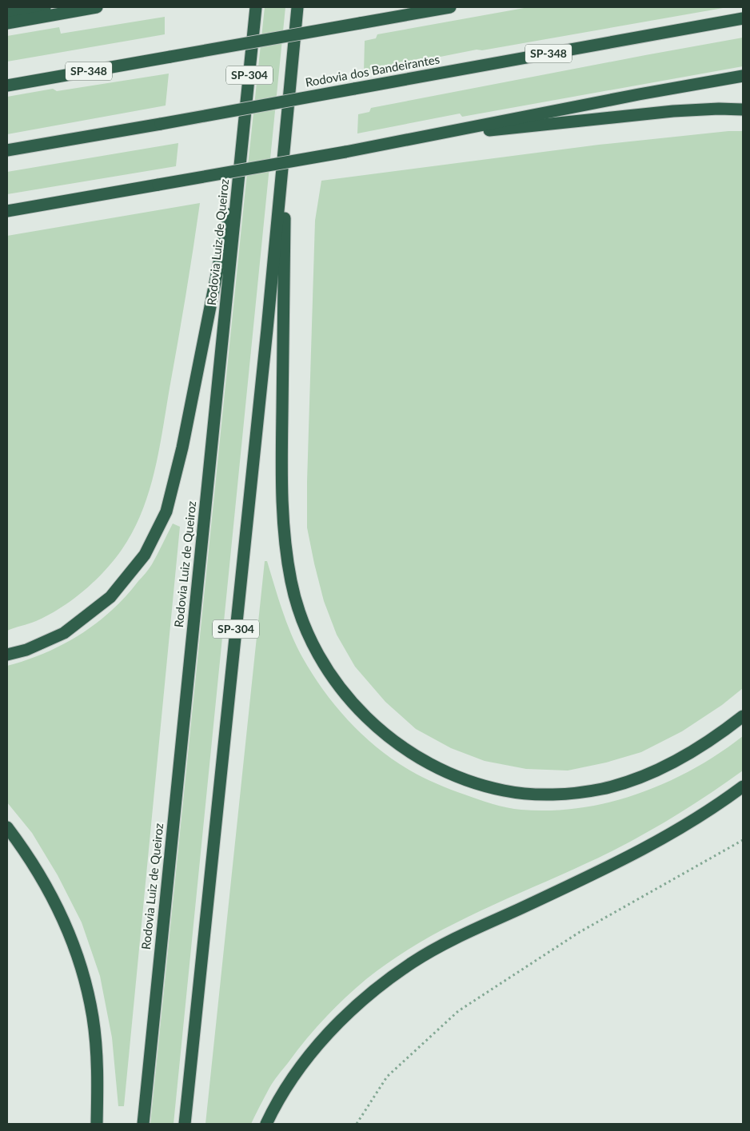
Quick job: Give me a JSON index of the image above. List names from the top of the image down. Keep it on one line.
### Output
{"streets":{"highway":["SP-348","Rodovia dos Bandeirantes","SP-304","Rodovia Luiz de Queiroz"]}}
